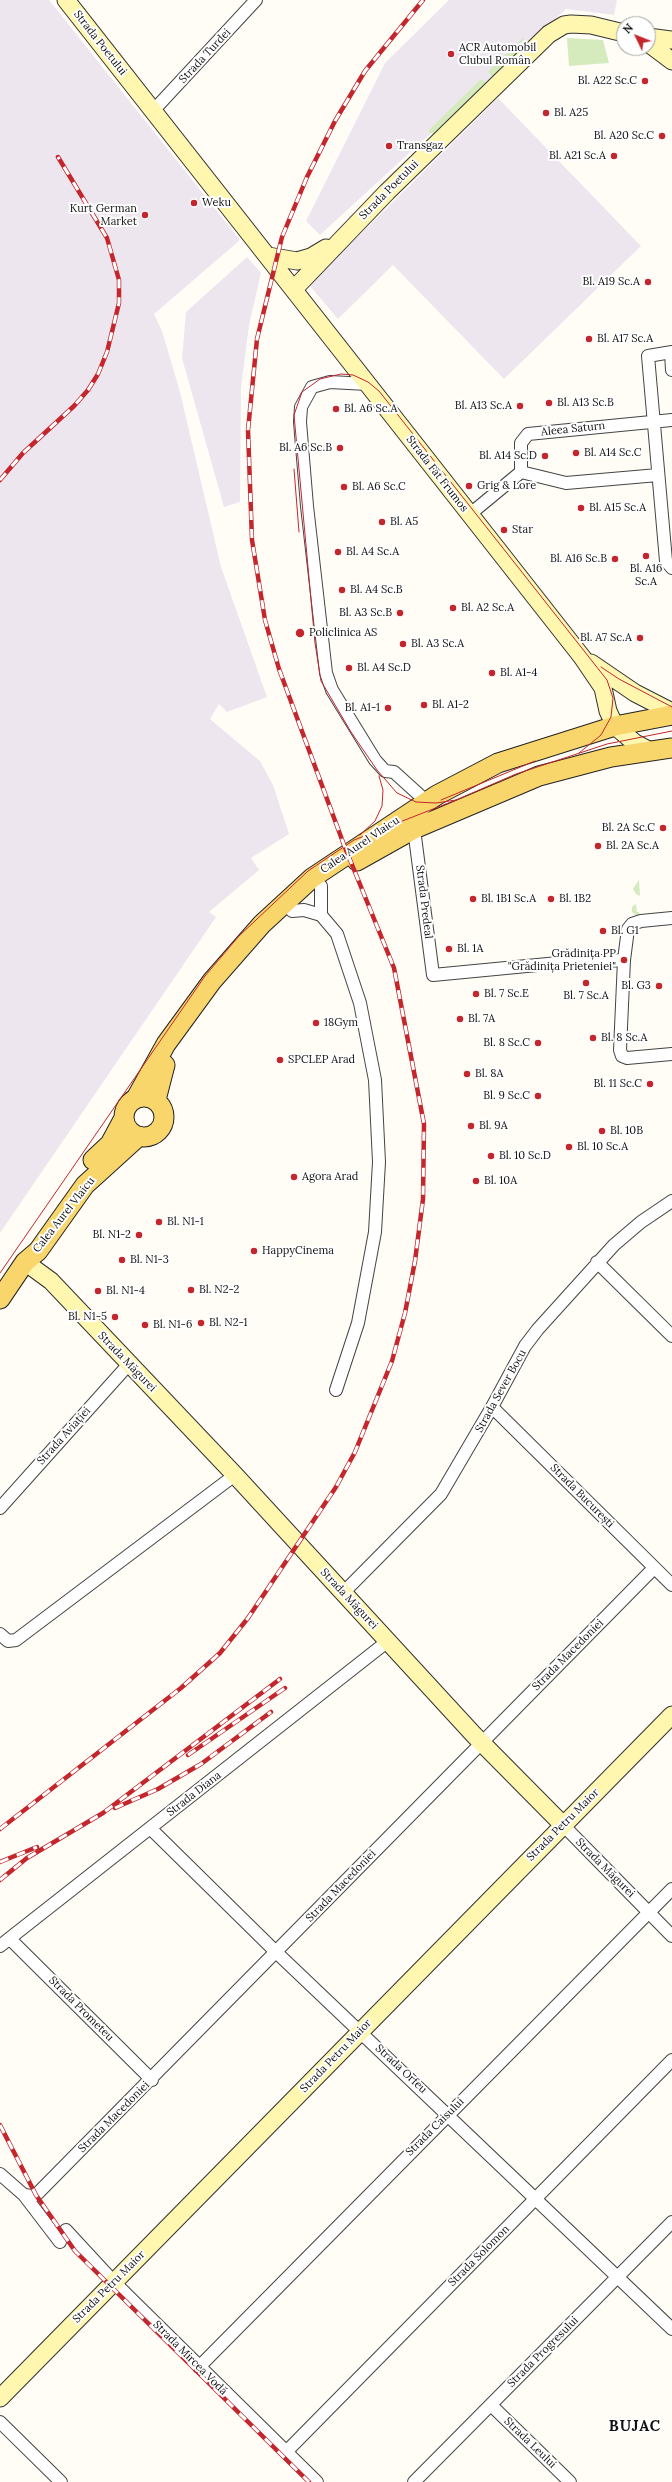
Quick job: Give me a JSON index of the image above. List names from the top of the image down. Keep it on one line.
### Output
{"streets":{"main road":["Calea Aurel Vlaicu"],"street":["Strada Poetului","Strada Turdei","Aleea Saturn","Strada Făt Frumos","Strada Predeal","Strada Măgurei","Strada Sever Bocu","Strada Aviației","Strada București","Strada Macedoniei","Strada Diana","Strada Petru Maior","Strada Prometeu","Strada Orfeu","Strada Caisului","Strada Solomon","Strada Progresului","Strada Mircea Vodă","Strada Leului"]},"crossings":[["Strada Poetului","Strada Turdei"],["Strada Poetului","Strada Făt Frumos"],["Strada Făt Frumos","Calea Aurel Vlaicu"],["Calea Aurel Vlaicu","Strada Predeal"],["Calea Aurel Vlaicu","Strada Măgurei"],["Strada Măgurei","Strada Sever Bocu"],["Strada Măgurei","Strada Aviației"],["Strada Măgurei","Strada Macedoniei"],["Strada Măgurei","Strada Diana"],["Strada Măgurei","Strada Petru Maior"],["Strada Măgurei","Strada Caisului"],["Strada Sever Bocu","Strada București"],["Strada București","Strada Macedoniei"],["Strada Macedoniei","Strada Prometeu"],["Strada Macedoniei","Strada Orfeu"],["Strada Diana","Strada Prometeu"],["Strada Diana","Strada Orfeu"],["Strada Petru Maior","Strada Orfeu"],["Strada Petru Maior","Strada Mircea Vodă"],["Strada Orfeu","Strada Caisului"],["Strada Orfeu","Strada Solomon"],["Strada Orfeu","Strada Progresului"],["Strada Caisului","Strada Mircea Vodă"],["Strada Solomon","Strada Mircea Vodă"],["Strada Progresului","Strada Leului"]],"districts":["BUJAC"],"places":["ACR Automobil Clubul Român","Bl. A22 Sc.C","Bl. A25","Bl. A20 Sc.C","Transgaz","Bl. A21 Sc.A","Weku","Kurt German Market","Bl. A19 Sc.A","Bl. A17 Sc.A","Bl. A13 Sc.B","Bl. A13 Sc.A","Bl. A6 Sc.A","Bl. A6 Sc.B","Bl. A14 Sc.C","Bl. A14 Sc.D","Grig & Lore","Bl. A6 Sc.C","Bl. A15 Sc.A","Bl. A5","Star","Bl. A4 Sc.A","Bl. A16 Sc.A","Bl. A16 Sc.B","Bl. A4 Sc.B","Bl. A2 Sc.A","Bl. A3 Sc.B","Policlinica AS","Bl. A7 Sc.A","Bl. A3 Sc.A","Bl. A4 Sc.D","Bl. A1-4","Bl. A1-2","Bl. A1-1","Bl. 2A Sc.C","Bl. 2A Sc.A","Bl. 1B1 Sc.A","Bl. 1B2","Bl. G1","Bl. 1A","Grădinița PP \"Grădinița Prieteniei\"","Bl. 7 Sc.A","Bl. G3","Bl. 7 Sc.E","Bl. 7A","18Gym","Bl. 8 Sc.A","Bl. 8 Sc.C","SPCLEP Arad","Bl. 8A","Bl. 11 Sc.C","Bl. 9 Sc.C","Bl. 9A","Bl. 10B","Bl. 10 Sc.A","Bl. 10 Sc.D","Agora Arad","Bl. 10A","Bl. N1-1","Bl. N1-2","HappyCinema","Bl. N1-3","Bl. N2-2","Bl. N1-4","Bl. N1-5","Bl. N2-1","Bl. N1-6"],"north":"top left"}
